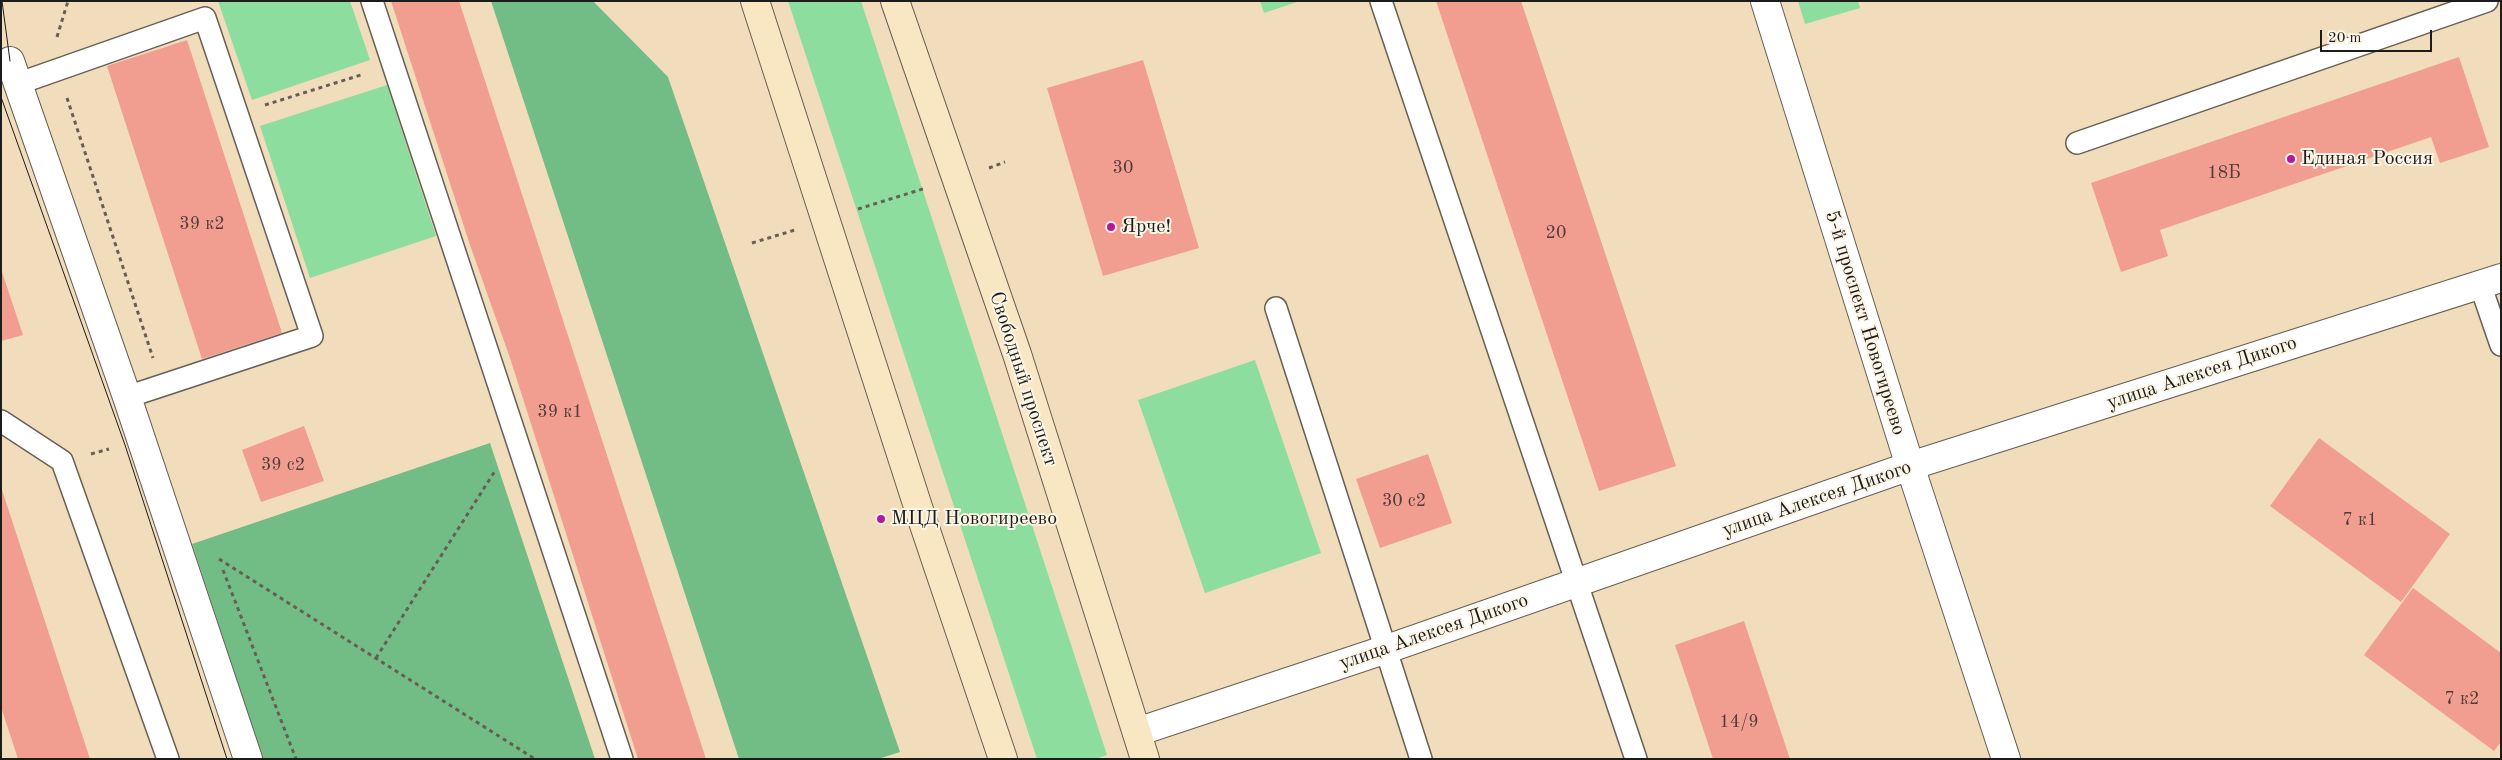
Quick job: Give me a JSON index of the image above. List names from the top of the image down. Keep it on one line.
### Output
{"streets":{"main road":["Свободный проспект"],"street":["5-й проспект Новогиреево","улица Алексея Дикого"]},"crossings":[["5-й проспект Новогиреево","улица Алексея Дикого"],["улица Алексея Дикого","Свободный проспект"]],"places":["Единая Россия","Ярче!","МЦД Новогиреево"],"house_numbers":["30","18Б","39 к2","20","39 к1","39 с2","30 с2","7 к1","7 к2","14/9"],"scale_bar":"20 m"}
